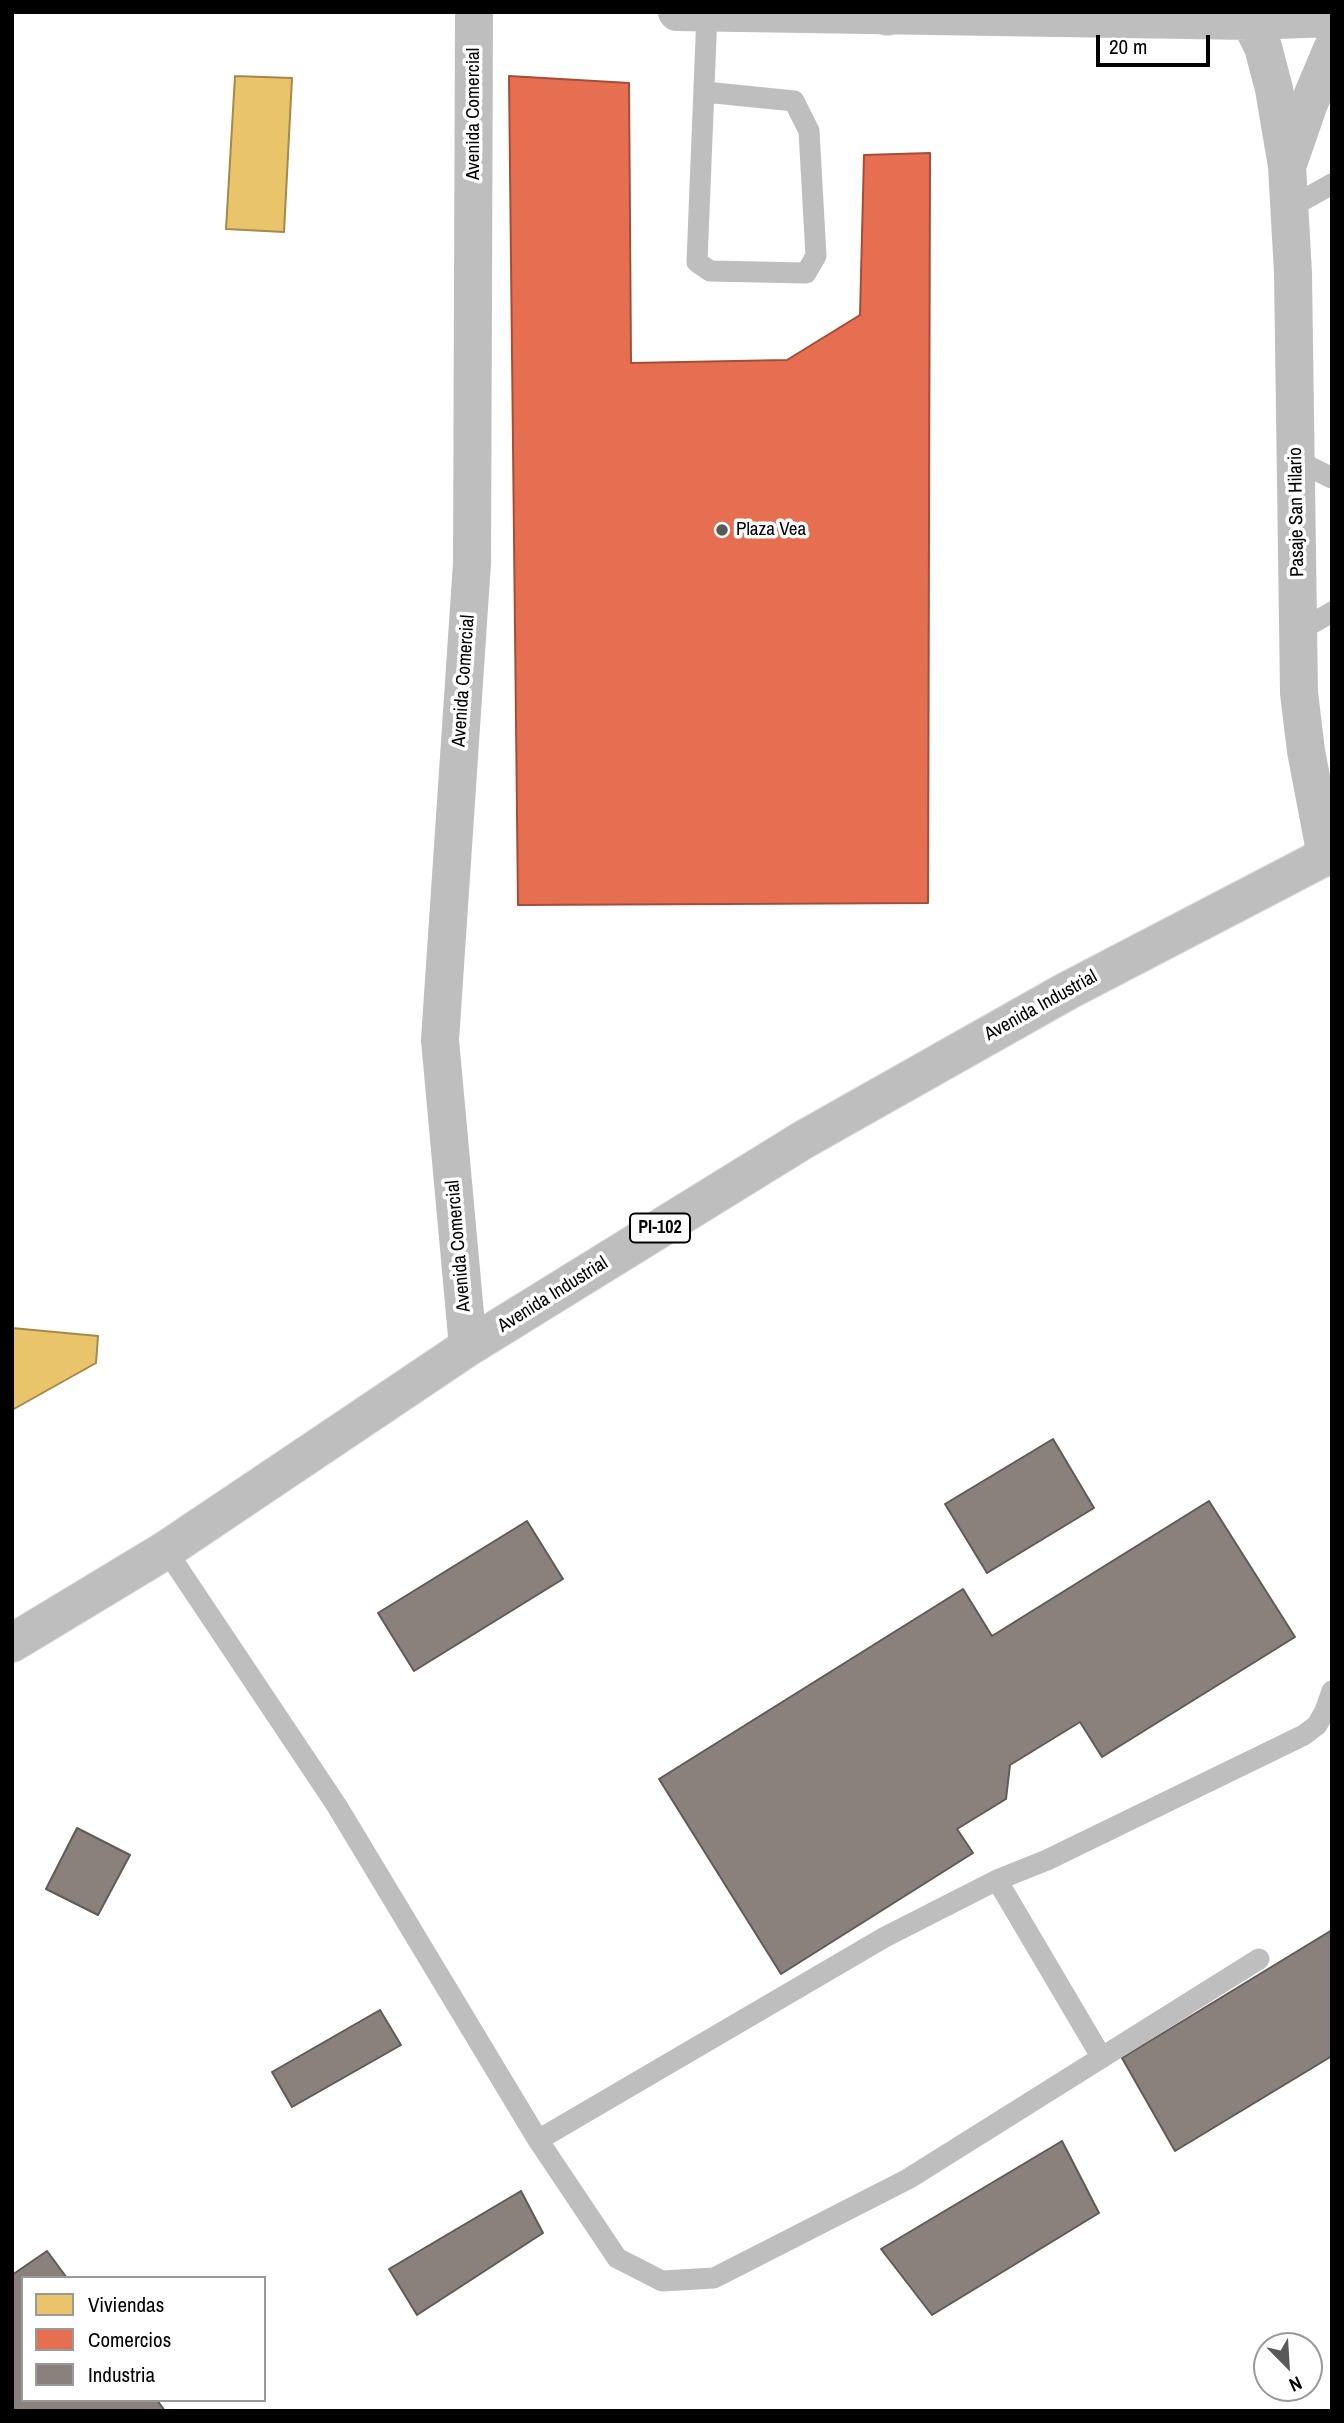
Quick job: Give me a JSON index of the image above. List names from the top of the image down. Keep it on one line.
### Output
{"streets":{"street":["Avenida Comercial","Pasaje San Hilario","Avenida Industrial","PI-102"]},"crossings":[["Avenida Comercial","Avenida Industrial"],["Pasaje San Hilario","Avenida Industrial"]],"places":["Plaza Vea"],"legend":["Viviendas","Comercios","Industria"],"scale_bar":"20 m","north":"bottom right"}
